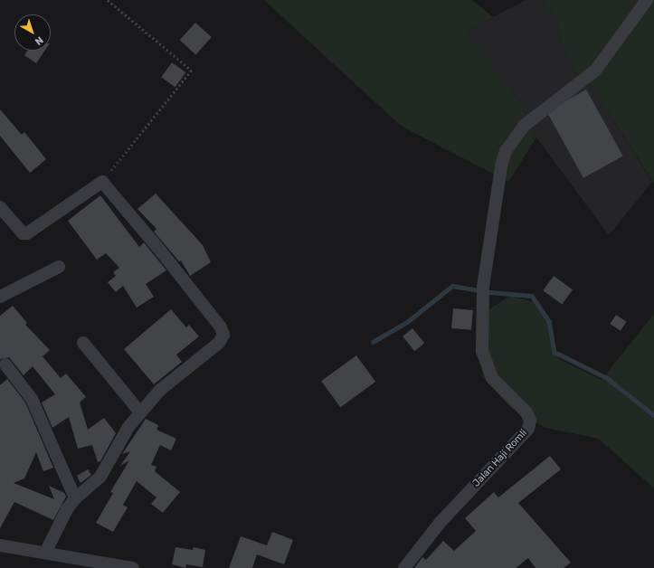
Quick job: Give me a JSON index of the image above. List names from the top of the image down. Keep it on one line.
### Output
{"streets":{"street":["Jalan Haji Romli"]},"north":"bottom right"}
